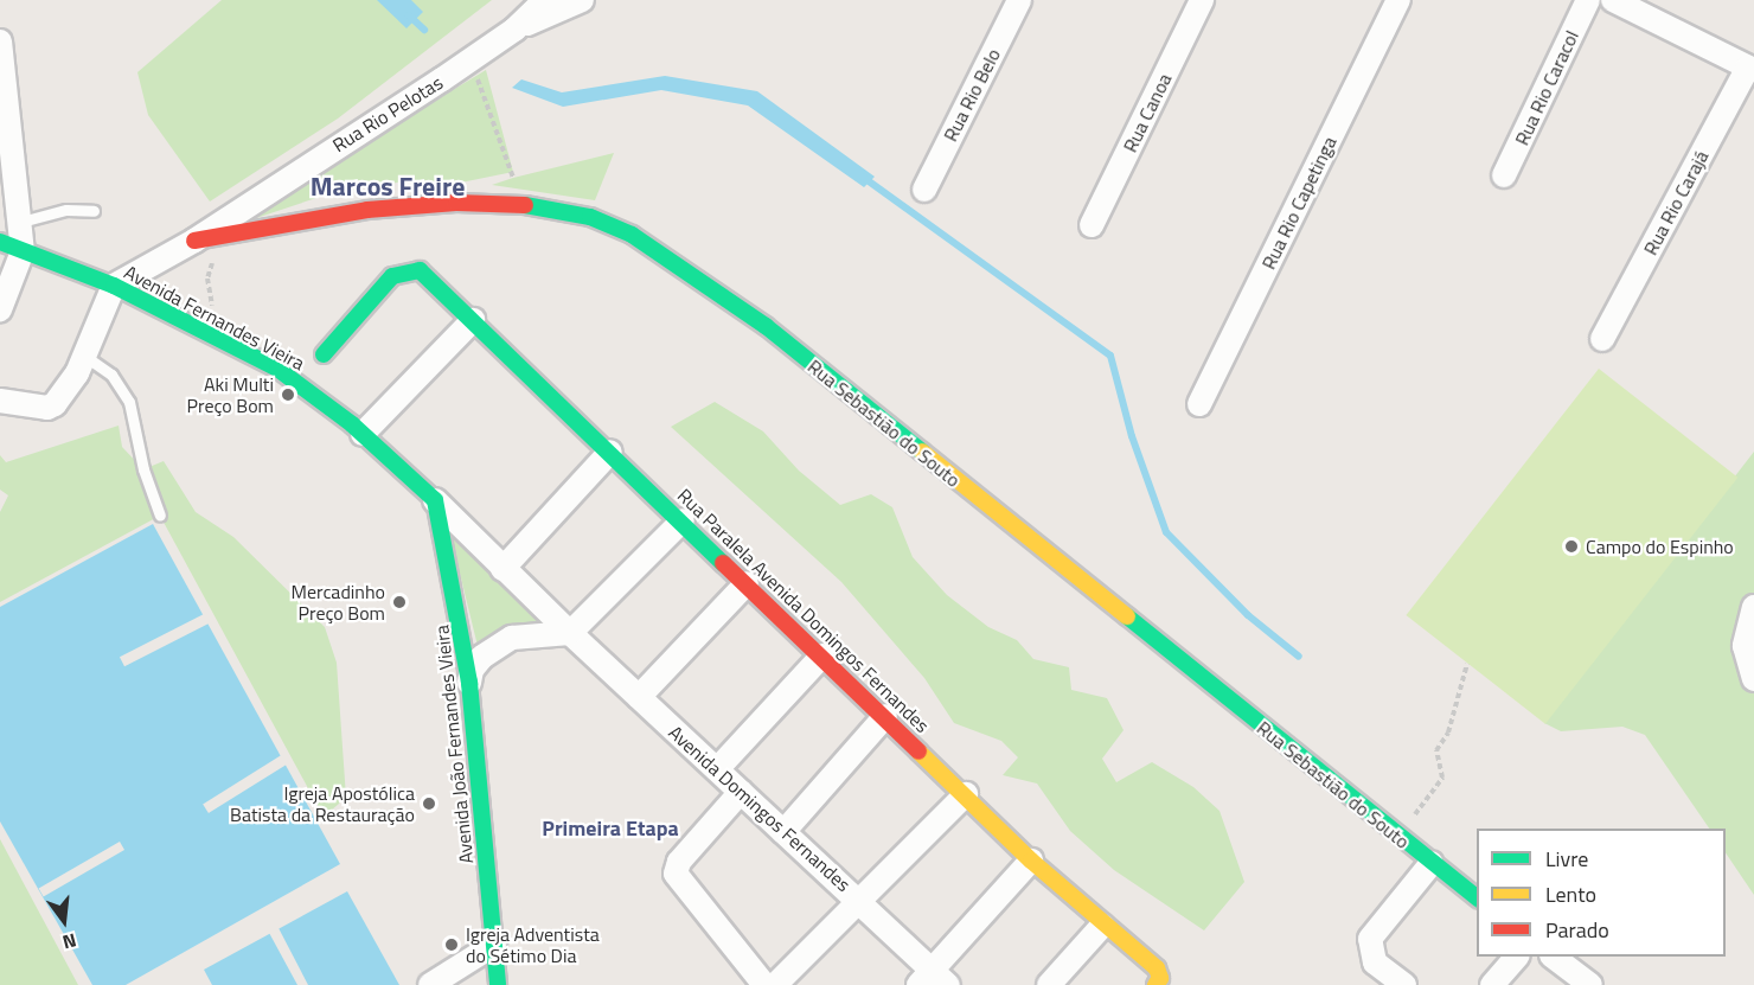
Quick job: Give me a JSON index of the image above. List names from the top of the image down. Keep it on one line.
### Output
{"streets":{"street":["Rua Rio Caracol","Rua Rio Belo","Rua Canoa","Rua Rio Pelotas","Rua Rio Capetinga","Rua Rio Carajá","Avenida Fernandes Vieira","Rua Sebastião do Souto","Rua Paralela Avenida Domingos Fernandes","Avenida João Fernandes Vieira","Avenida Domingos Fernandes"]},"crossings":[["Rua Rio Pelotas","Avenida Fernandes Vieira"],["Rua Rio Pelotas","Rua Sebastião do Souto"],["Avenida Fernandes Vieira","Avenida João Fernandes Vieira"],["Avenida Fernandes Vieira","Avenida Domingos Fernandes"],["Avenida João Fernandes Vieira","Avenida Domingos Fernandes"]],"districts":["Marcos Freire","Primeira Etapa"],"places":["Aki Multi Preço Bom","Campo do Espinho","Mercadinho Preço Bom","Igreja Apostólica Batista da Restauração","Igreja Adventista do Sétimo Dia"],"legend":["Livre","Lento","Parado"],"north":"bottom"}
